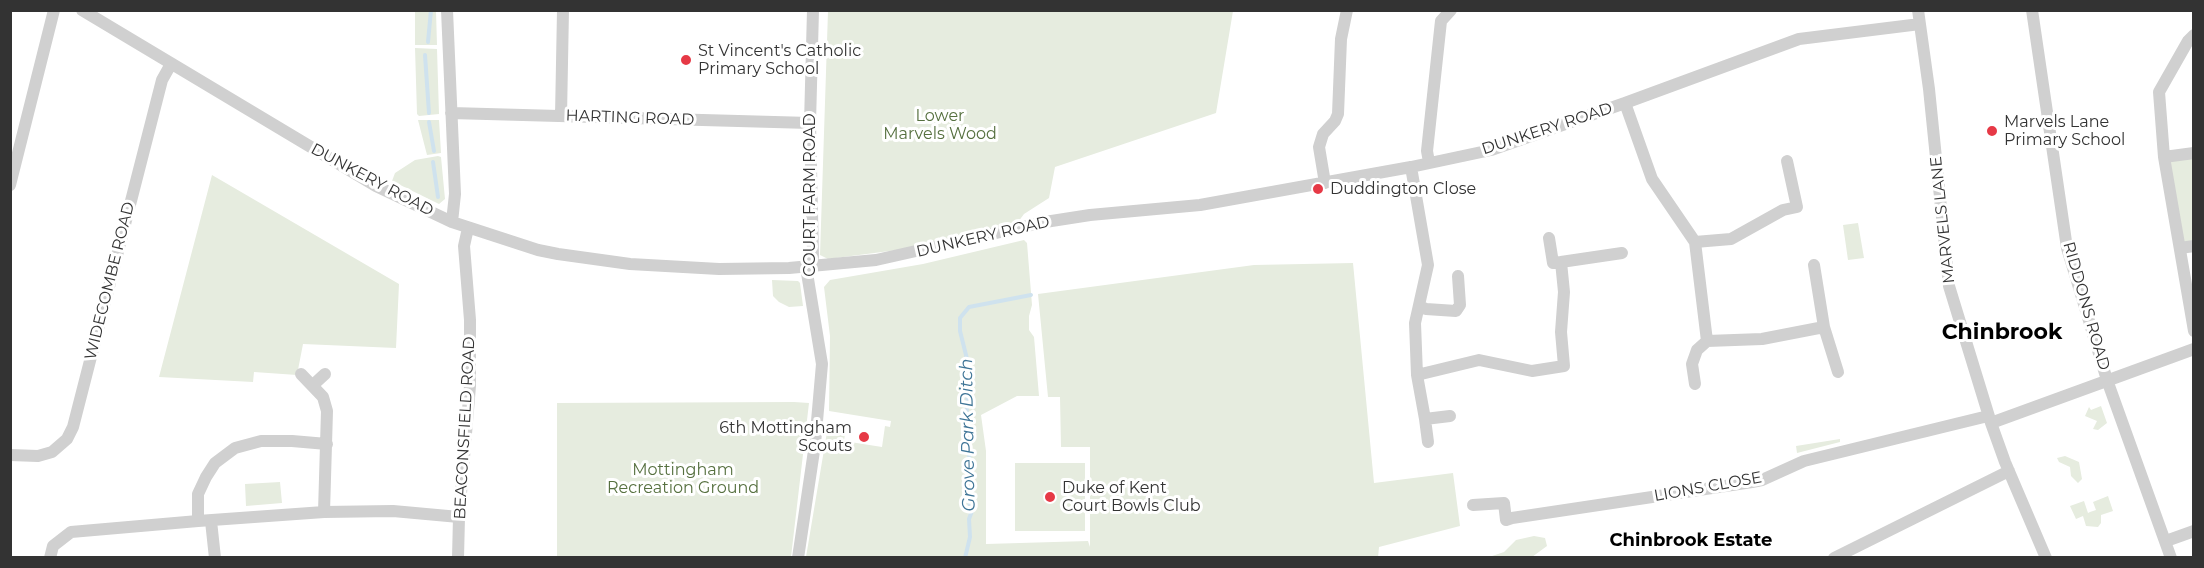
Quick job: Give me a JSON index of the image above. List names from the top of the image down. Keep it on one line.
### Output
{"streets":{"street":["HARTING ROAD","DUNKERY ROAD","COURT FARM ROAD","MARVELS LANE","WIDECOMBE ROAD","RIDDONS ROAD","BEACONSFIELD ROAD","LIONS CLOSE"]},"crossings":[["HARTING ROAD","COURT FARM ROAD"],["DUNKERY ROAD","COURT FARM ROAD"],["DUNKERY ROAD","MARVELS LANE"],["DUNKERY ROAD","WIDECOMBE ROAD"],["DUNKERY ROAD","BEACONSFIELD ROAD"],["MARVELS LANE","LIONS CLOSE"]],"districts":["Chinbrook","Chinbrook Estate"],"water":["Grove Park Ditch"],"parks":["Lower Marvels Wood","Mottingham Recreation Ground"],"places":["St Vincent's Catholic Primary School","Marvels Lane Primary School","Duddington Close","6th Mottingham Scouts","Duke of Kent Court Bowls Club"]}
